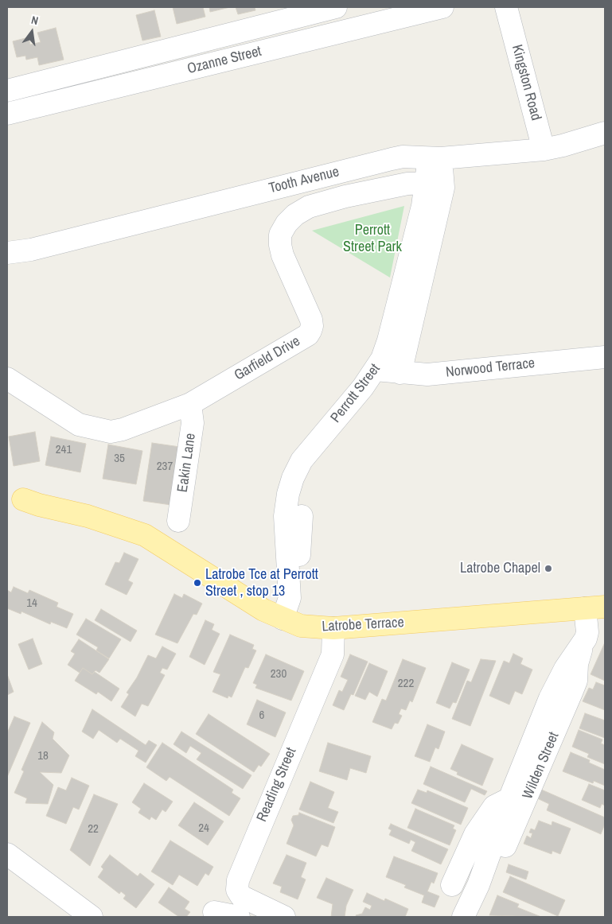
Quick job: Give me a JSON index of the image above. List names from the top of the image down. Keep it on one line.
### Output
{"streets":{"main road":["Latrobe Terrace"],"street":["Ozanne Street","Kingston Road","Tooth Avenue","Garfield Drive","Norwood Terrace","Perrott Street","Eakin Lane","Wilden Street","Reading Street"]},"crossings":[["Kingston Road","Tooth Avenue"],["Tooth Avenue","Perrott Street"],["Garfield Drive","Perrott Street"],["Garfield Drive","Eakin Lane"],["Norwood Terrace","Perrott Street"],["Perrott Street","Latrobe Terrace"],["Latrobe Terrace","Wilden Street"],["Latrobe Terrace","Reading Street"]],"parks":["Perrott Street Park"],"places":["Latrobe Chapel","Latrobe Tce at Perrott Street , stop 13"],"house_numbers":["241","35","237","14","230","222","6","18","24","22"],"north":"top"}
